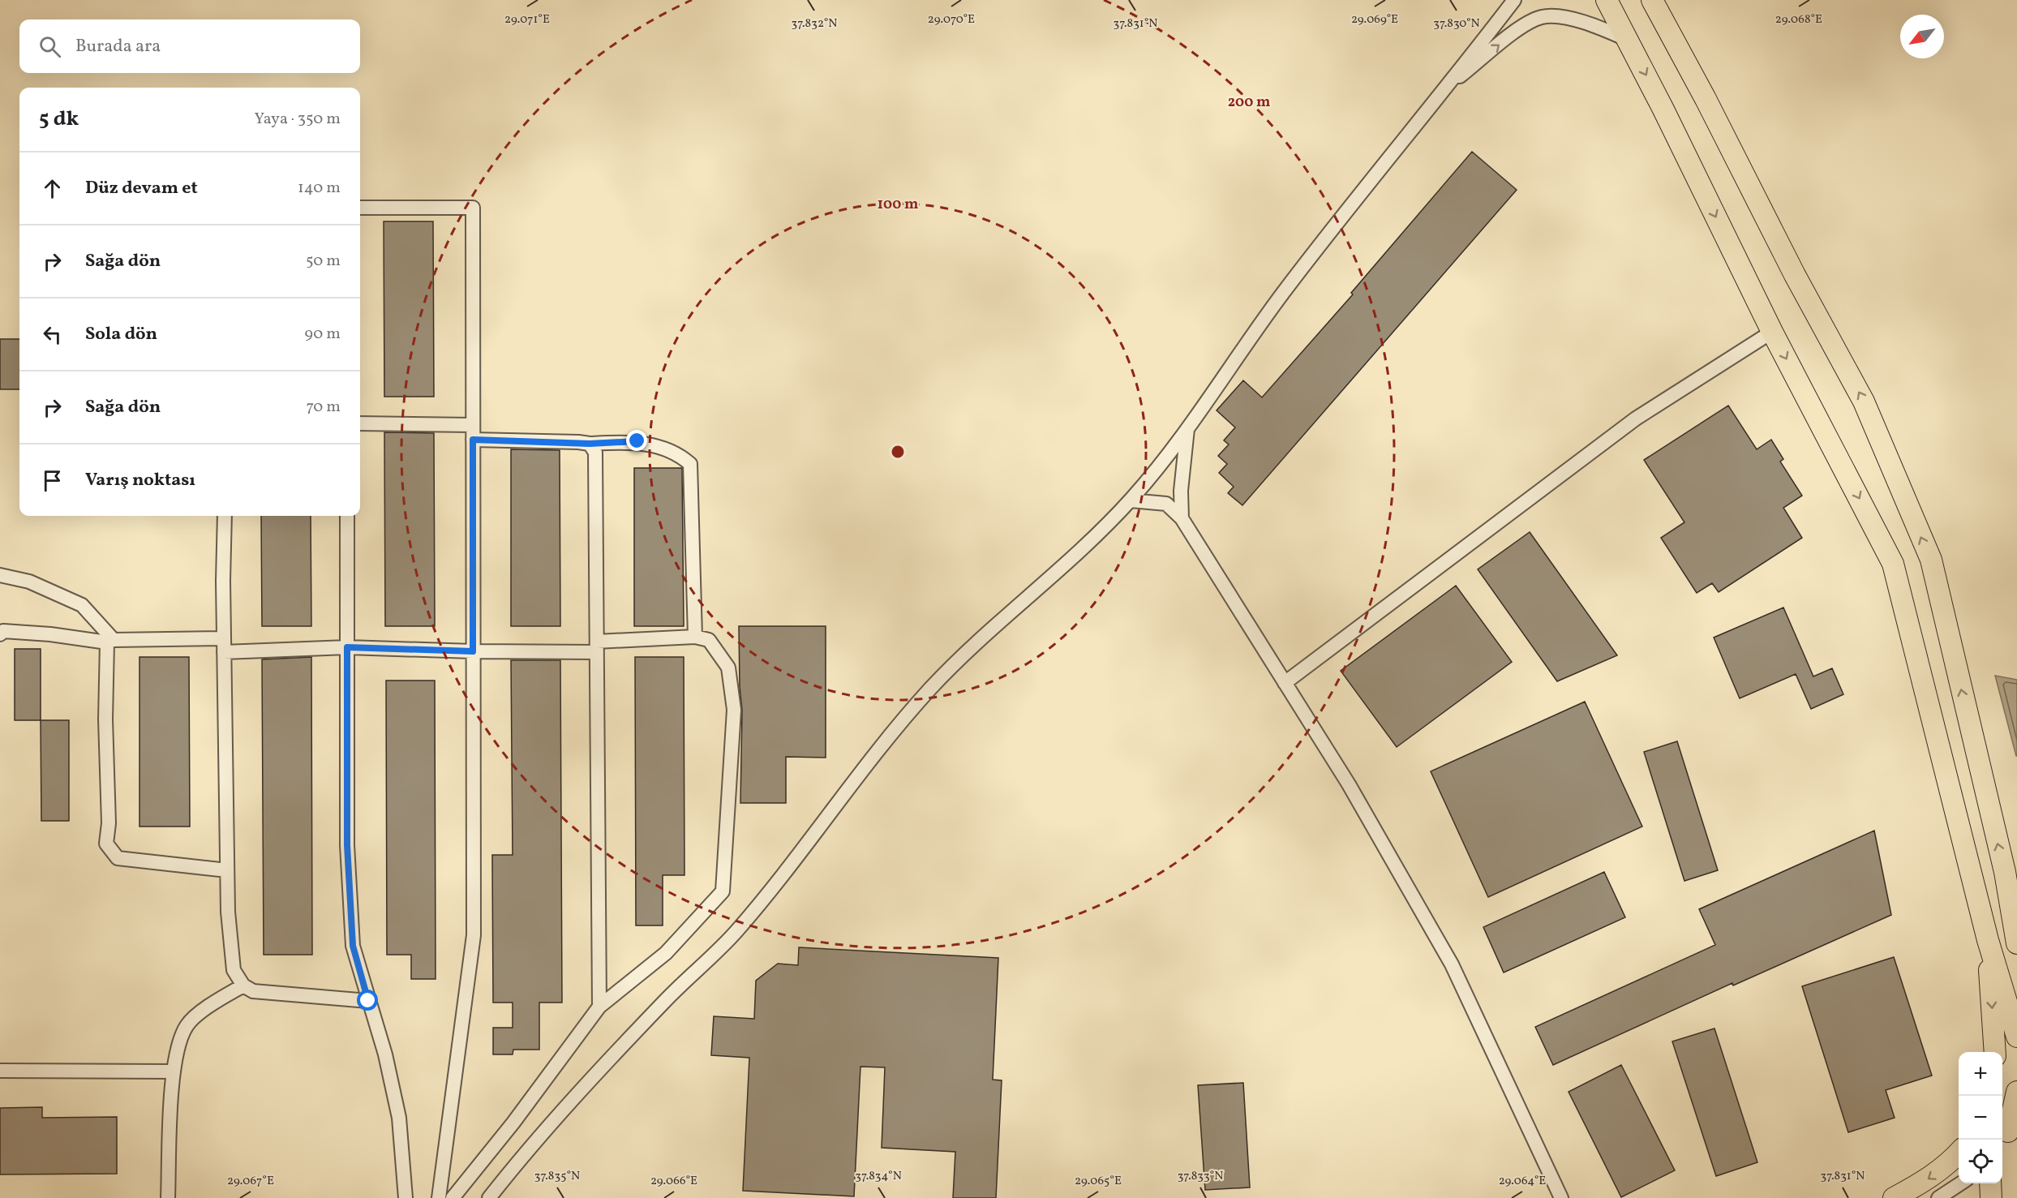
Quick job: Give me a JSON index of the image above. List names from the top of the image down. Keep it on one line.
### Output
{"north":"bottom left","page":{"search":"Burada ara","heading":["5 dk","Yaya · 350 m"],"list":[["Düz devam et","140 m"],["Sağa dön","50 m"],["Sola dön","90 m"],["Sağa dön","70 m"],"Varış noktası"],"map_buttons":["+","−"]},"coordinates":["29.071°E","29.070°E","29.069°E","29.068°E","37.830°N","37.832°N","37.831°N","37.835°N","37.834°N","37.833°N","29.067°E","29.066°E","29.065°E","29.064°E"],"rings":["200 m","100 m"]}
